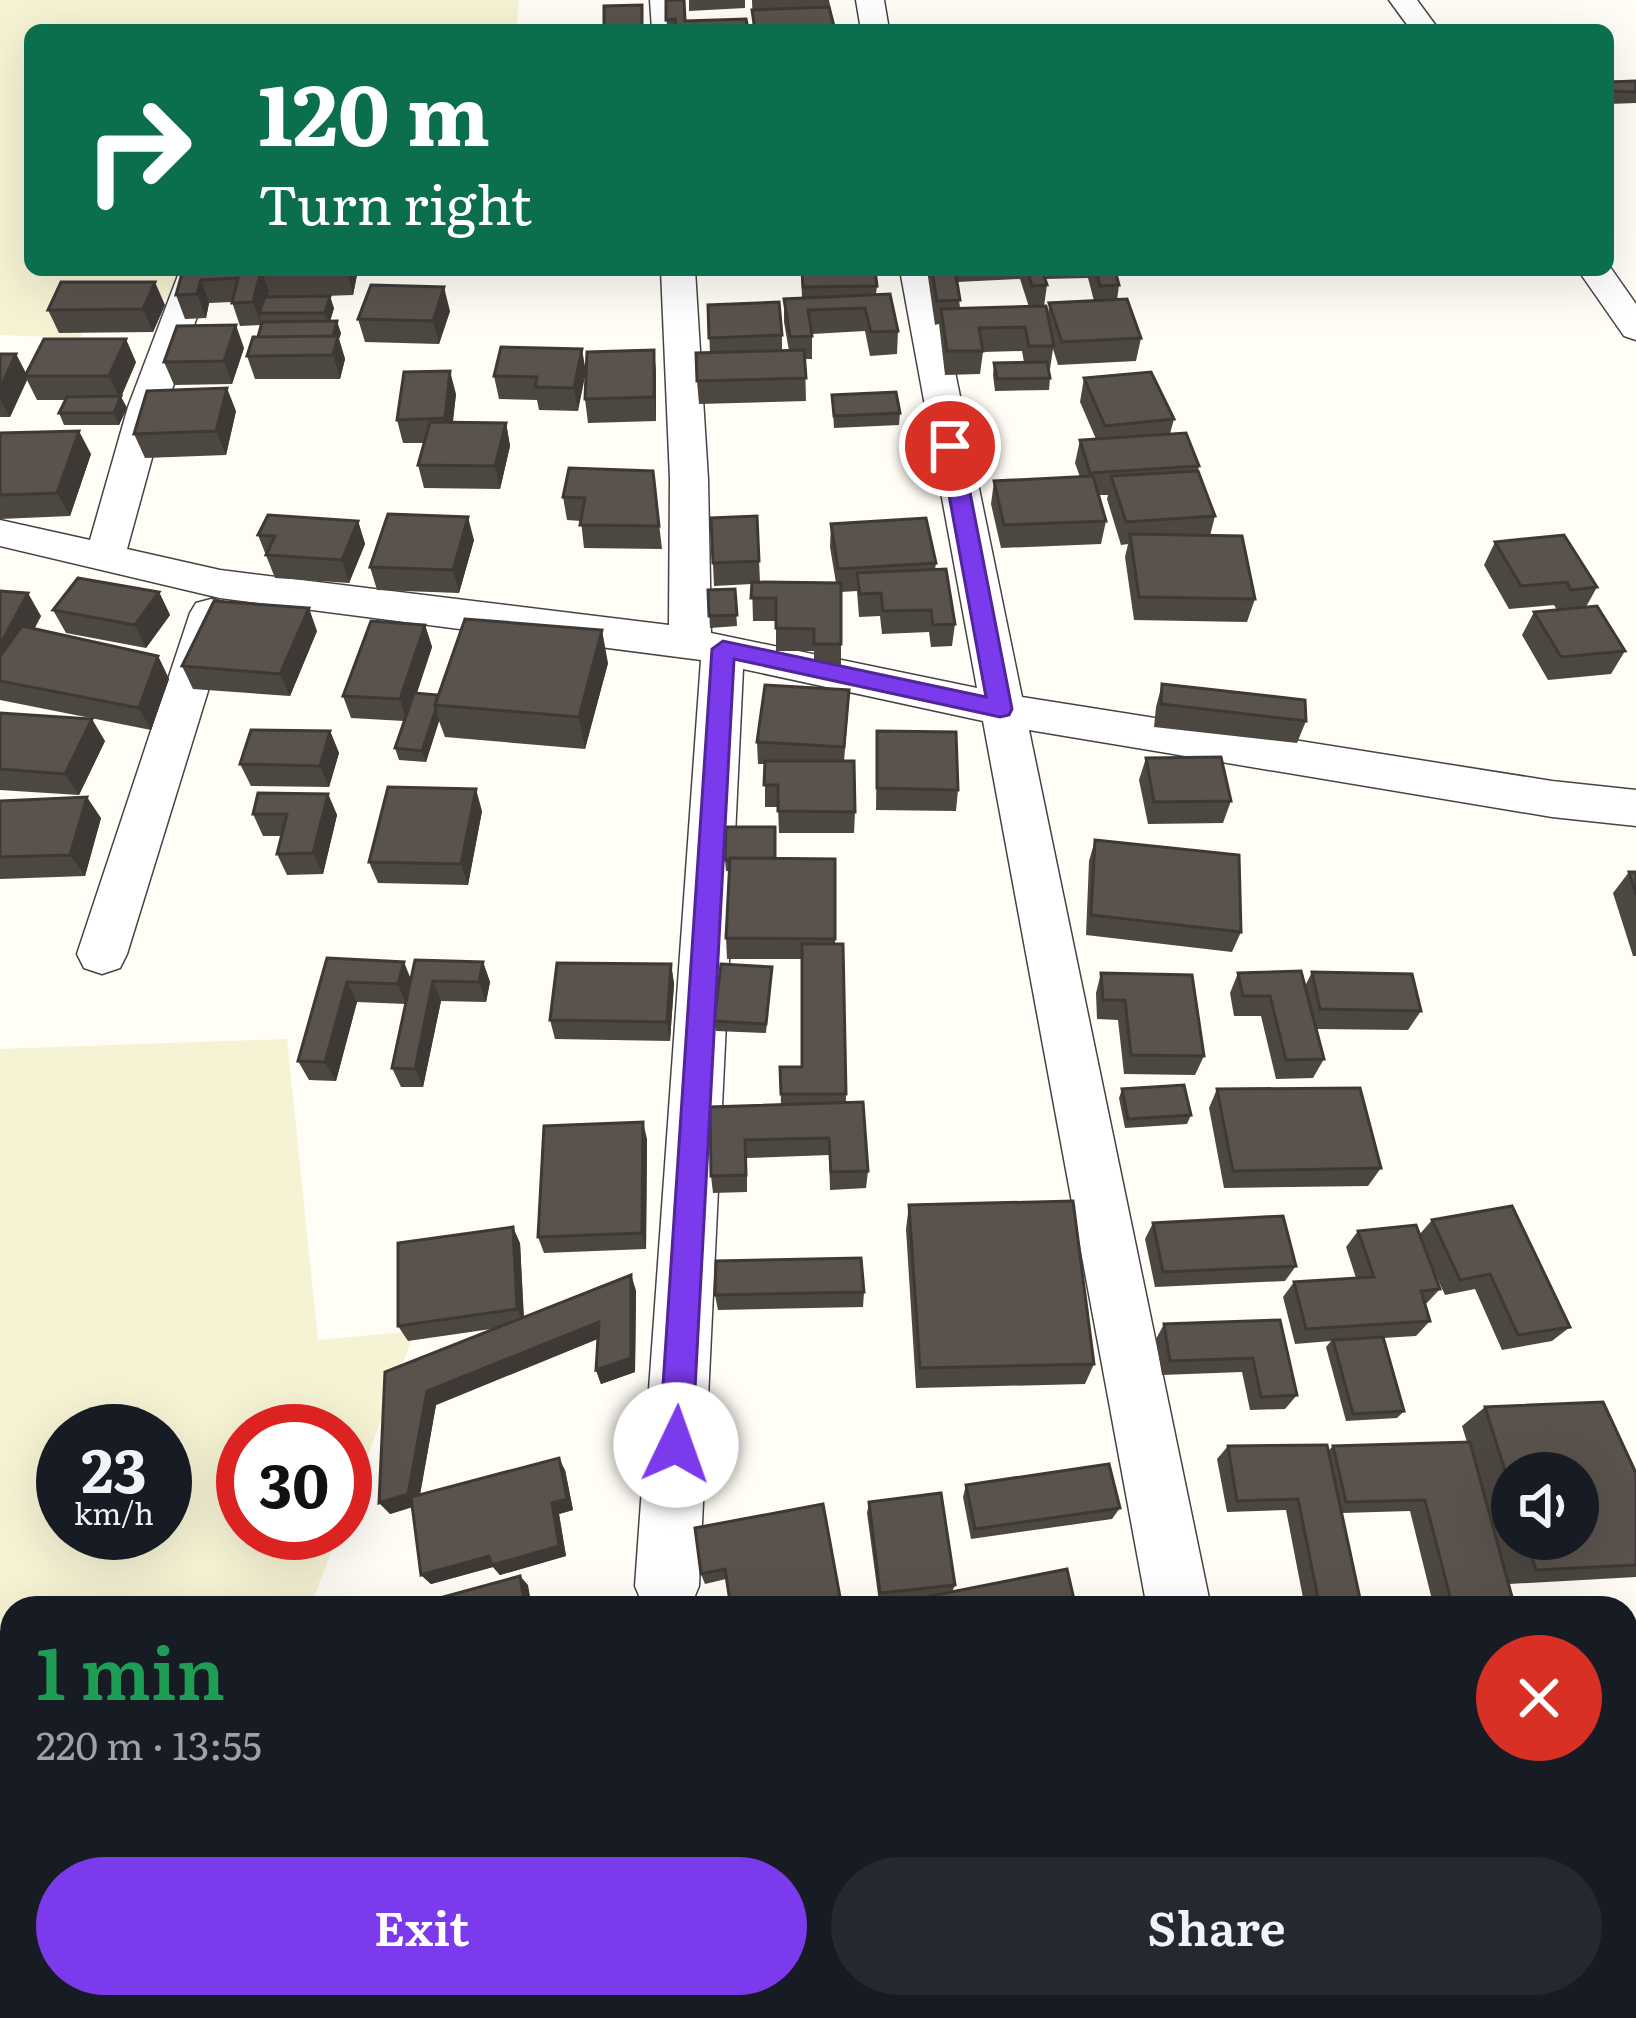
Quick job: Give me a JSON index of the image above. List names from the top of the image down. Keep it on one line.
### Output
{"page":{"turn":["120 m","Turn right"],"speed":"23 km/h","limit":"30","heading":["1 min","220 m · 13:55"],"buttons":["Exit","Share"]}}
